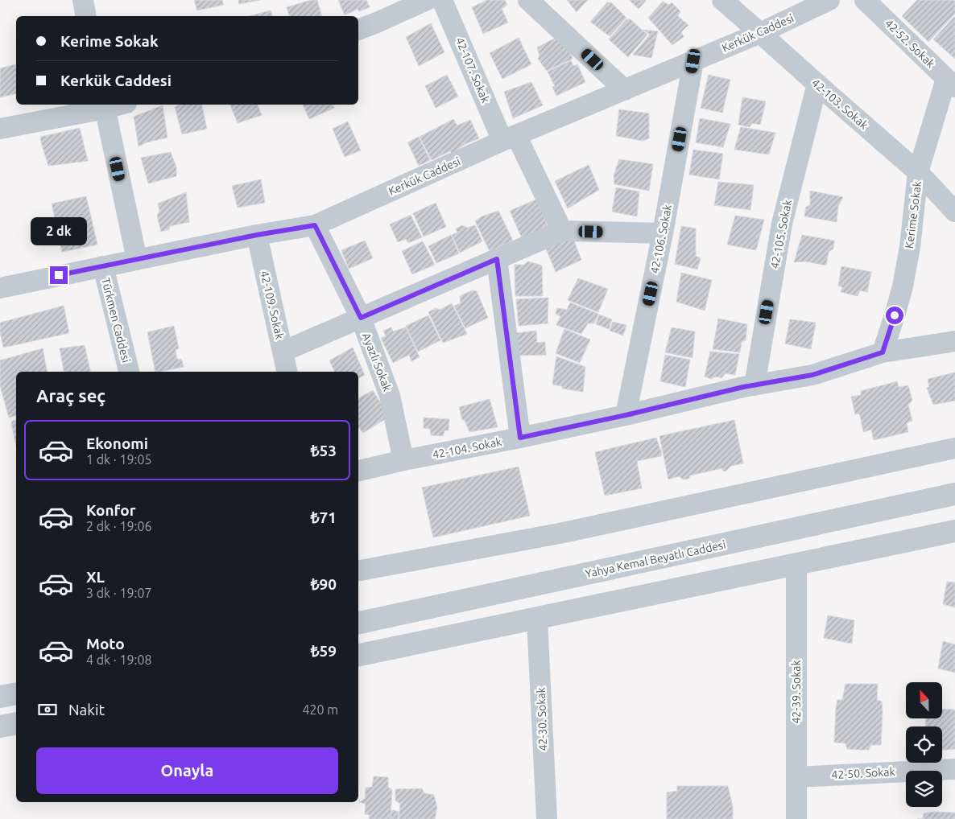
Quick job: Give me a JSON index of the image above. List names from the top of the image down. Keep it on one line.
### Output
{"streets":{"street":["Kerkük Caddesi","42-52. Sokak","42-107. Sokak","42-103. Sokak","Kerime Sokak","42-105. Sokak","42-106. Sokak","42-109. Sokak","Türkmen Caddesi","Ayazlı Sokak","42-104. Sokak","Yahya Kemal Beyatlı Caddesi","42-39. Sokak","42-30. Sokak","42-50. Sokak"]},"crossings":[["Kerkük Caddesi","42-107. Sokak"],["Kerkük Caddesi","42-103. Sokak"],["Kerkük Caddesi","42-106. Sokak"],["Kerkük Caddesi","42-109. Sokak"],["Kerkük Caddesi","Türkmen Caddesi"],["Kerkük Caddesi","Ayazlı Sokak"],["42-52. Sokak","Kerime Sokak"],["42-103. Sokak","Kerime Sokak"],["42-103. Sokak","42-105. Sokak"],["Kerime Sokak","42-104. Sokak"],["42-105. Sokak","42-104. Sokak"],["42-106. Sokak","42-104. Sokak"],["Ayazlı Sokak","42-104. Sokak"],["42-39. Sokak","42-50. Sokak"]],"north":"top","page":{"banner":["Kerime Sokak","Kerkük Caddesi"],"bubble":"2 dk","heading":"Araç seç","list":[{"name":"Ekonomi","note":"1 dk · 19:05","value":"₺53"},{"name":"Konfor","note":"2 dk · 19:06","value":"₺71"},{"name":"XL","note":"3 dk · 19:07","value":"₺90"},{"name":"Moto","note":"4 dk · 19:08","value":"₺59"}],"pay":["Nakit","420 m"],"buttons":"Onayla"}}
